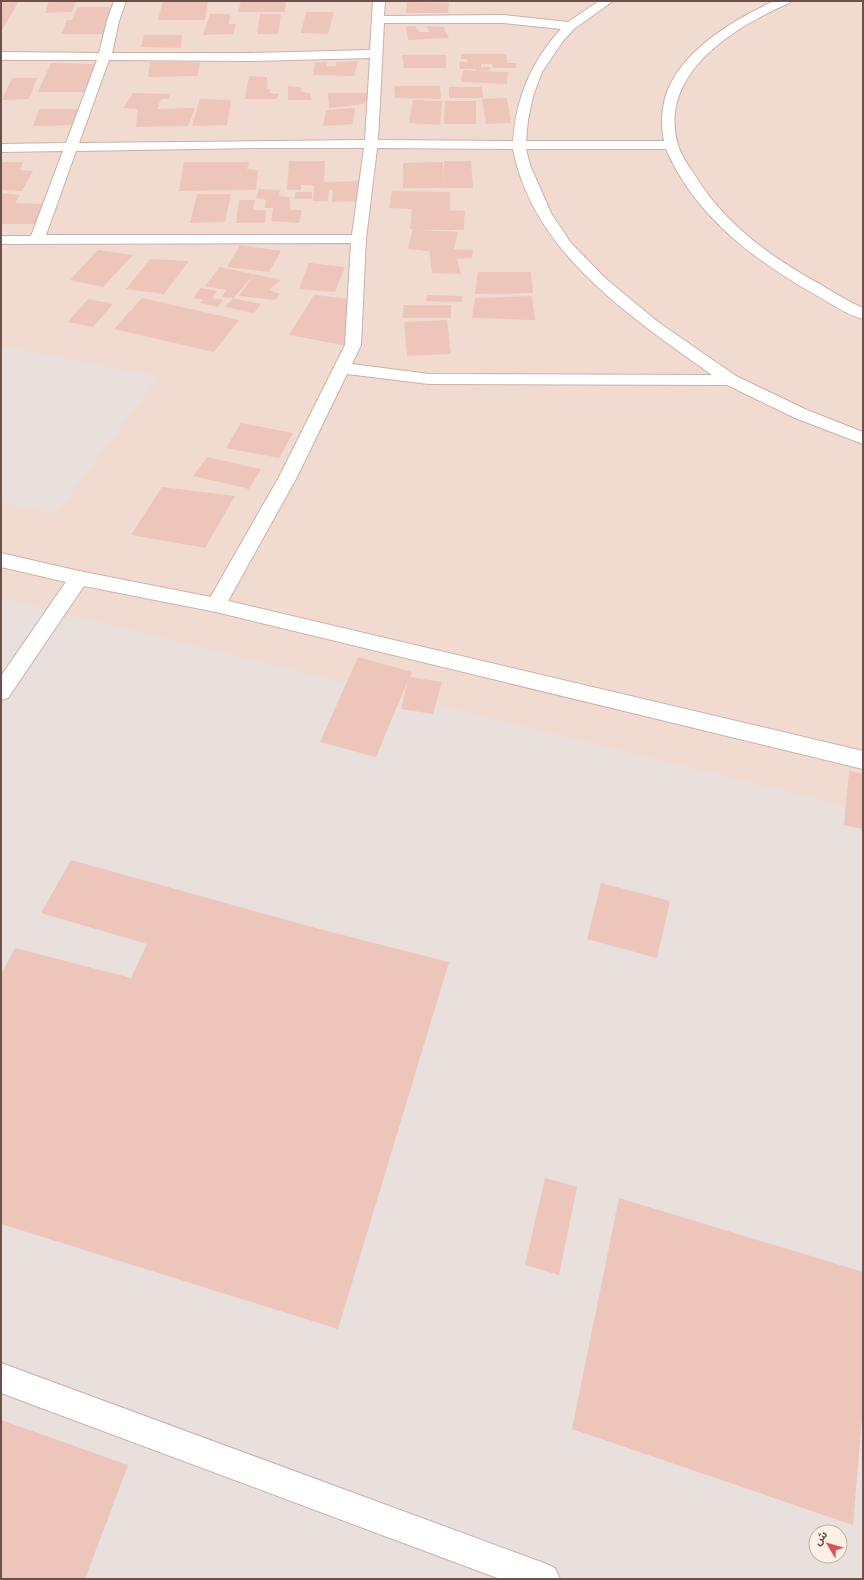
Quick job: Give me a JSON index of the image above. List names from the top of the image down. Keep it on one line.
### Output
{"north":"top left"}
